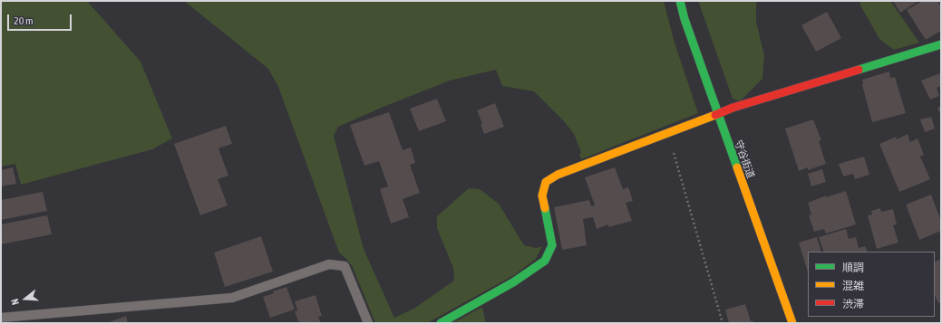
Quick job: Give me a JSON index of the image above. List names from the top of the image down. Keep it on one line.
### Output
{"streets":{"street":["守谷街道"]},"legend":["順調","混雑","渋滞"],"scale_bar":"20 m","north":"left"}
